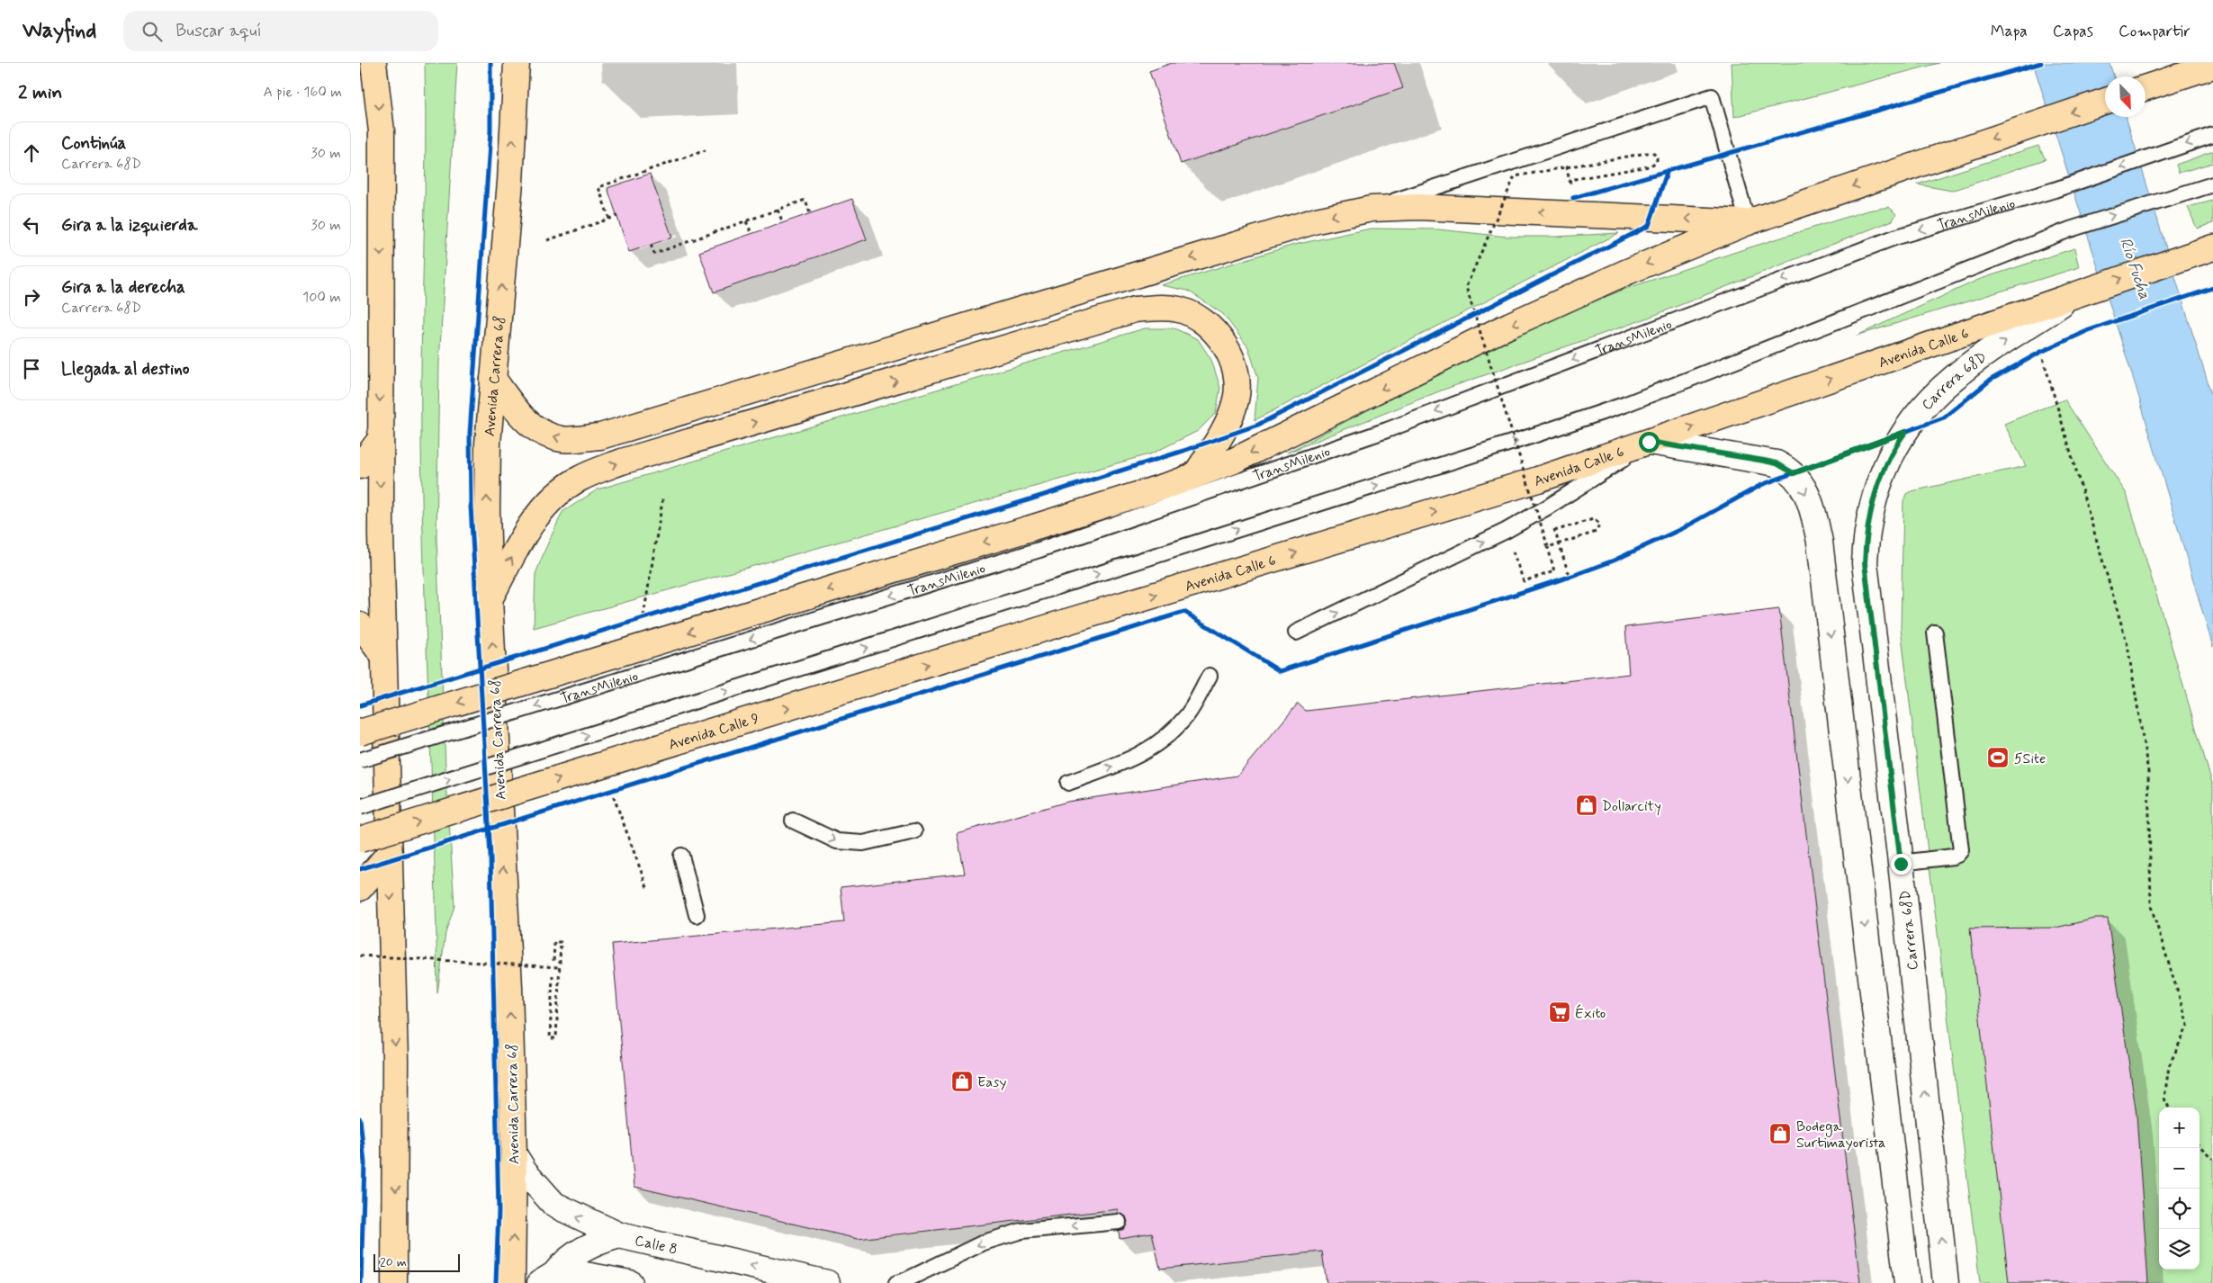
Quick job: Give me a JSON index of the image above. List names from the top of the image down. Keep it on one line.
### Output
{"streets":{"main road":["Avenida Calle 6","Avenida Carrera 68","Avenida Calle 9"],"street":["Carrera 68D","Calle 8"],"lane":["TransMilenio"]},"crossings":[["Avenida Calle 6","Carrera 68D"],["Avenida Calle 6","Avenida Calle 9"],["Avenida Carrera 68","Calle 8"]],"one_way":["Carrera 68D","Calle 8"],"water":["Río Fucha"],"places":{"sports":["5Site"],"shop":["Dollarcity","Easy","Bodega Surtimayorista"],"supermarket":["Éxito"]},"scale_bar":"20 m","north":"bottom right","page":{"header":"Wayfind","search":"Buscar aquí","nav":["Mapa","Capas","Compartir"],"heading":["2 min","A pie · 160 m"],"list":[["Continúa","Carrera 68D","30 m"],["Gira a la izquierda","30 m"],["Gira a la derecha","Carrera 68D","100 m"],"Llegada al destino"],"map_buttons":["+","−"],"scale":"20 m"}}
